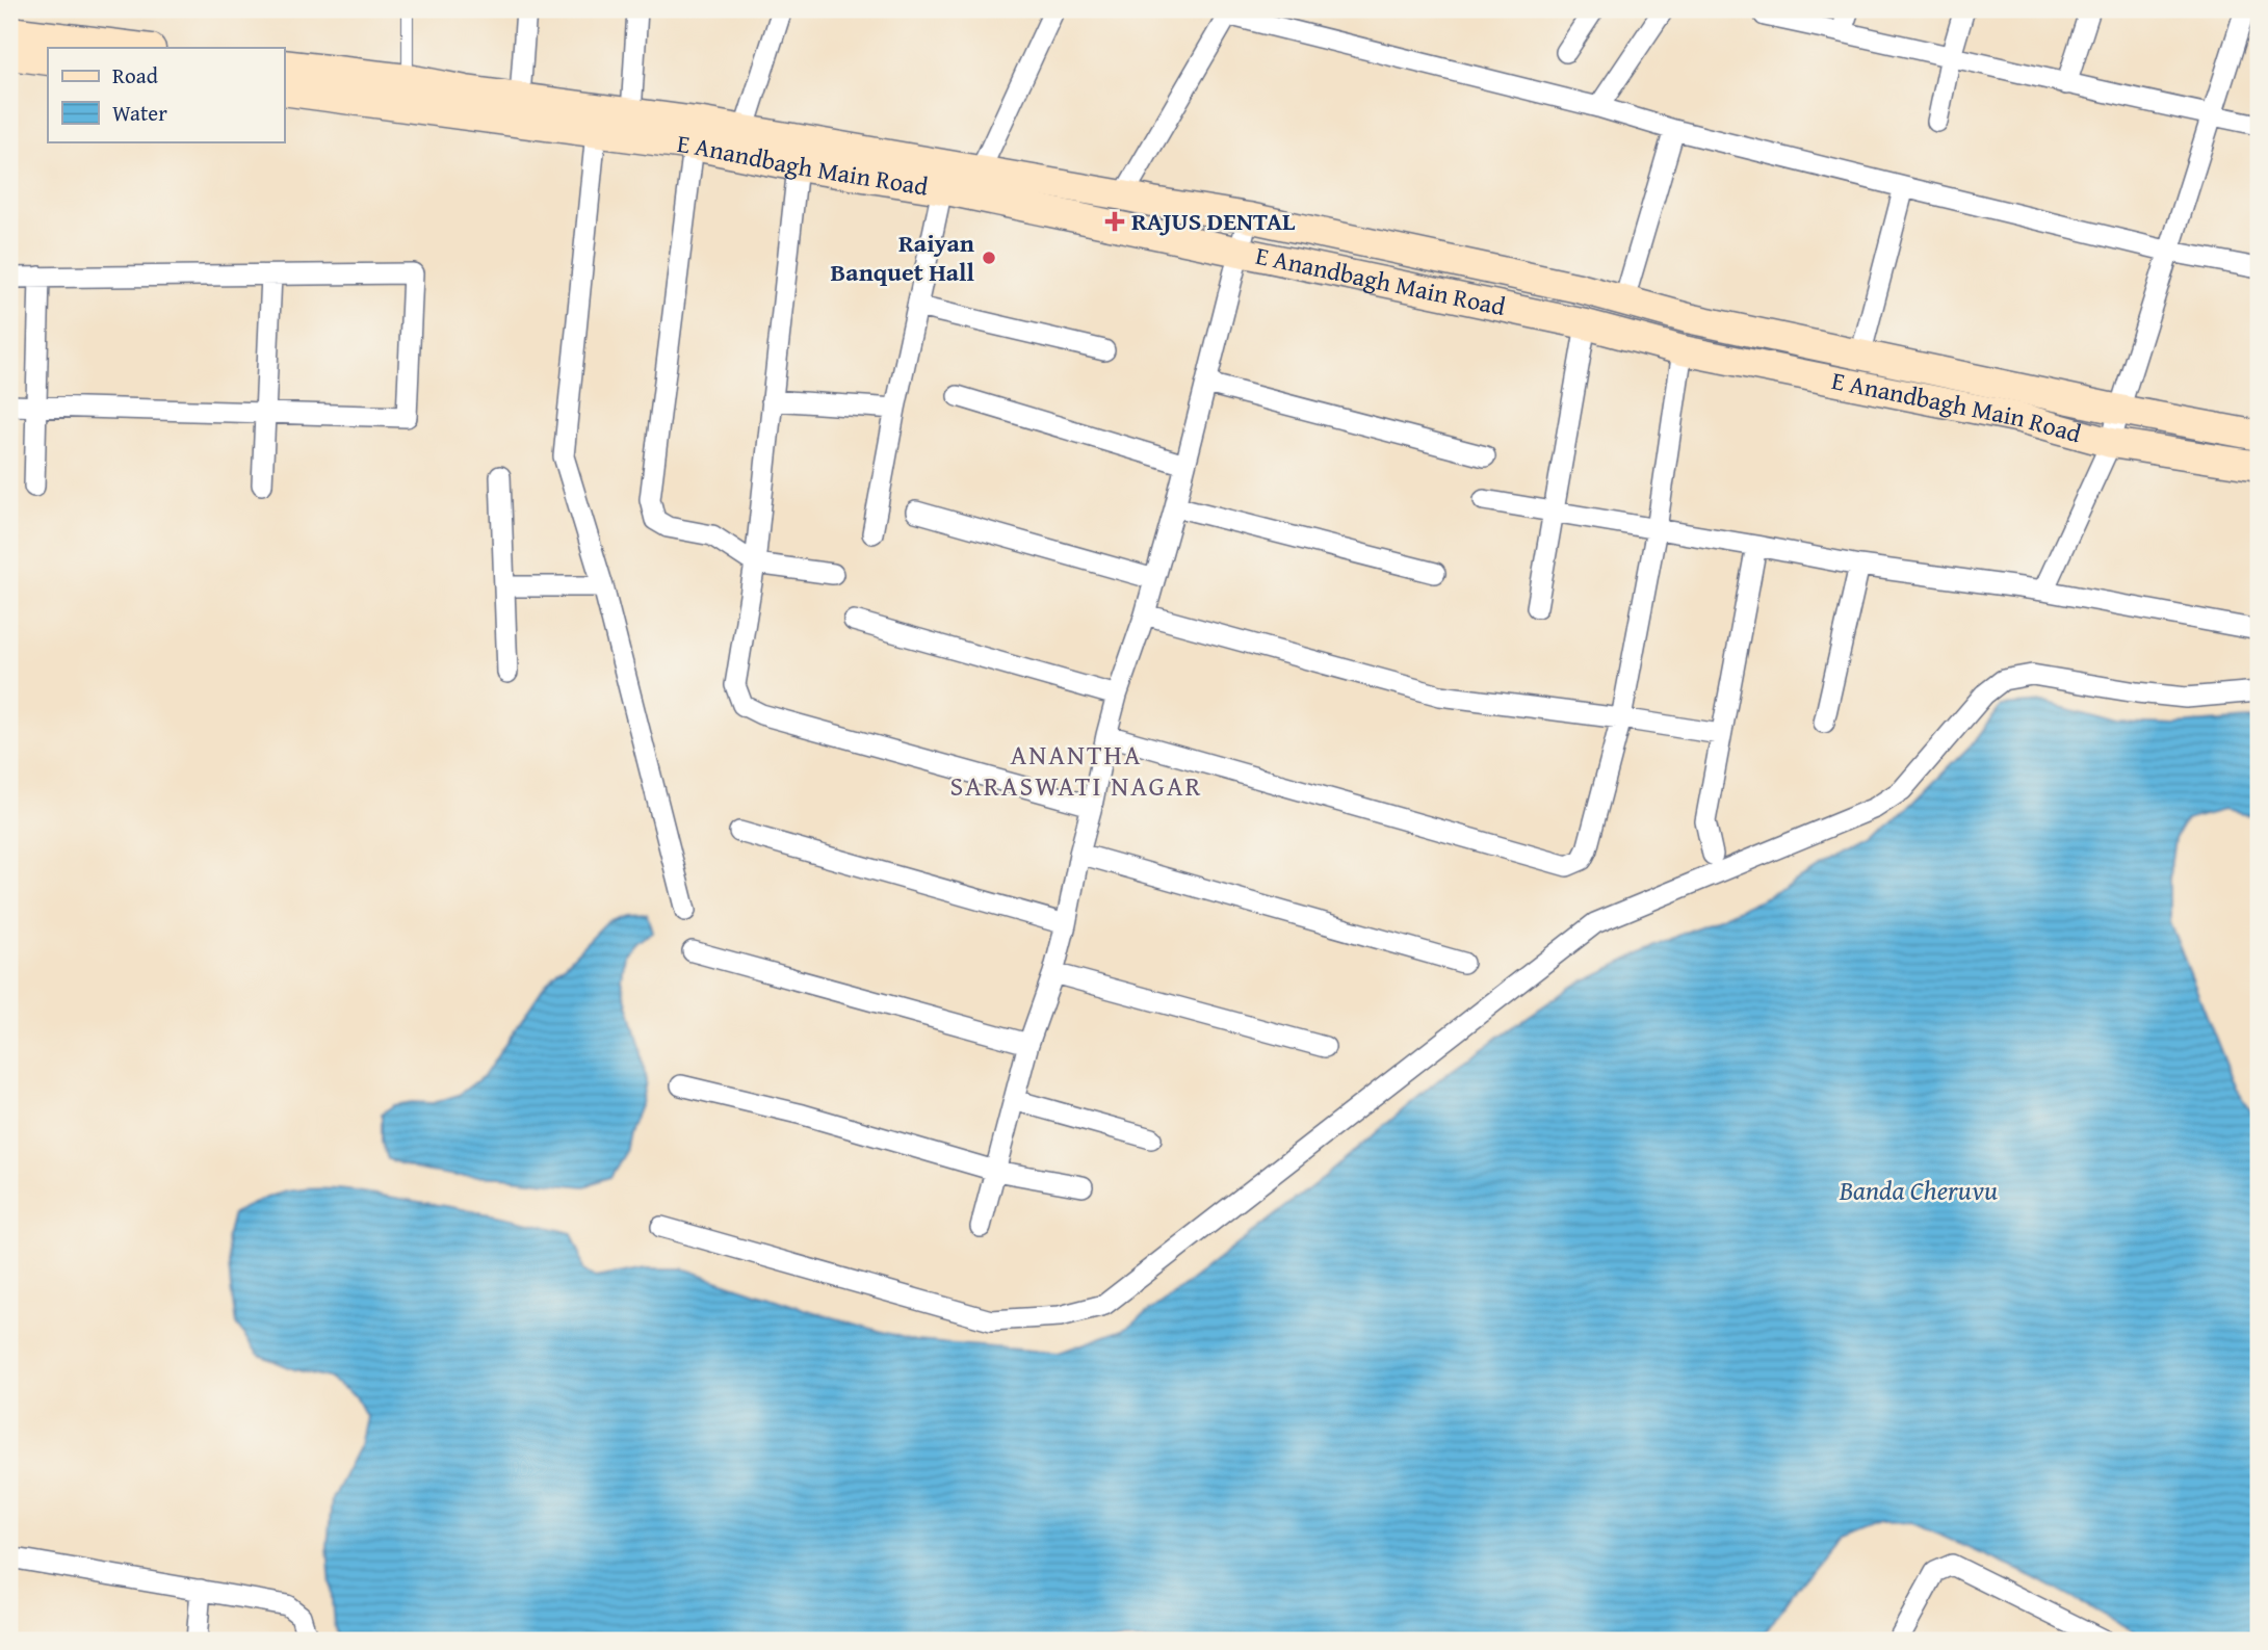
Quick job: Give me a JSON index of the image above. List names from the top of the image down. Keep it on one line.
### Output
{"streets":{"street":["E Anandbagh Main Road"]},"districts":["ANANTHA SARASWATI NAGAR"],"water":["Banda Cheruvu"],"places":{"health":["RAJUS DENTAL"],"other":["Raiyan Banquet Hall"]},"legend":["Road","Water"]}
